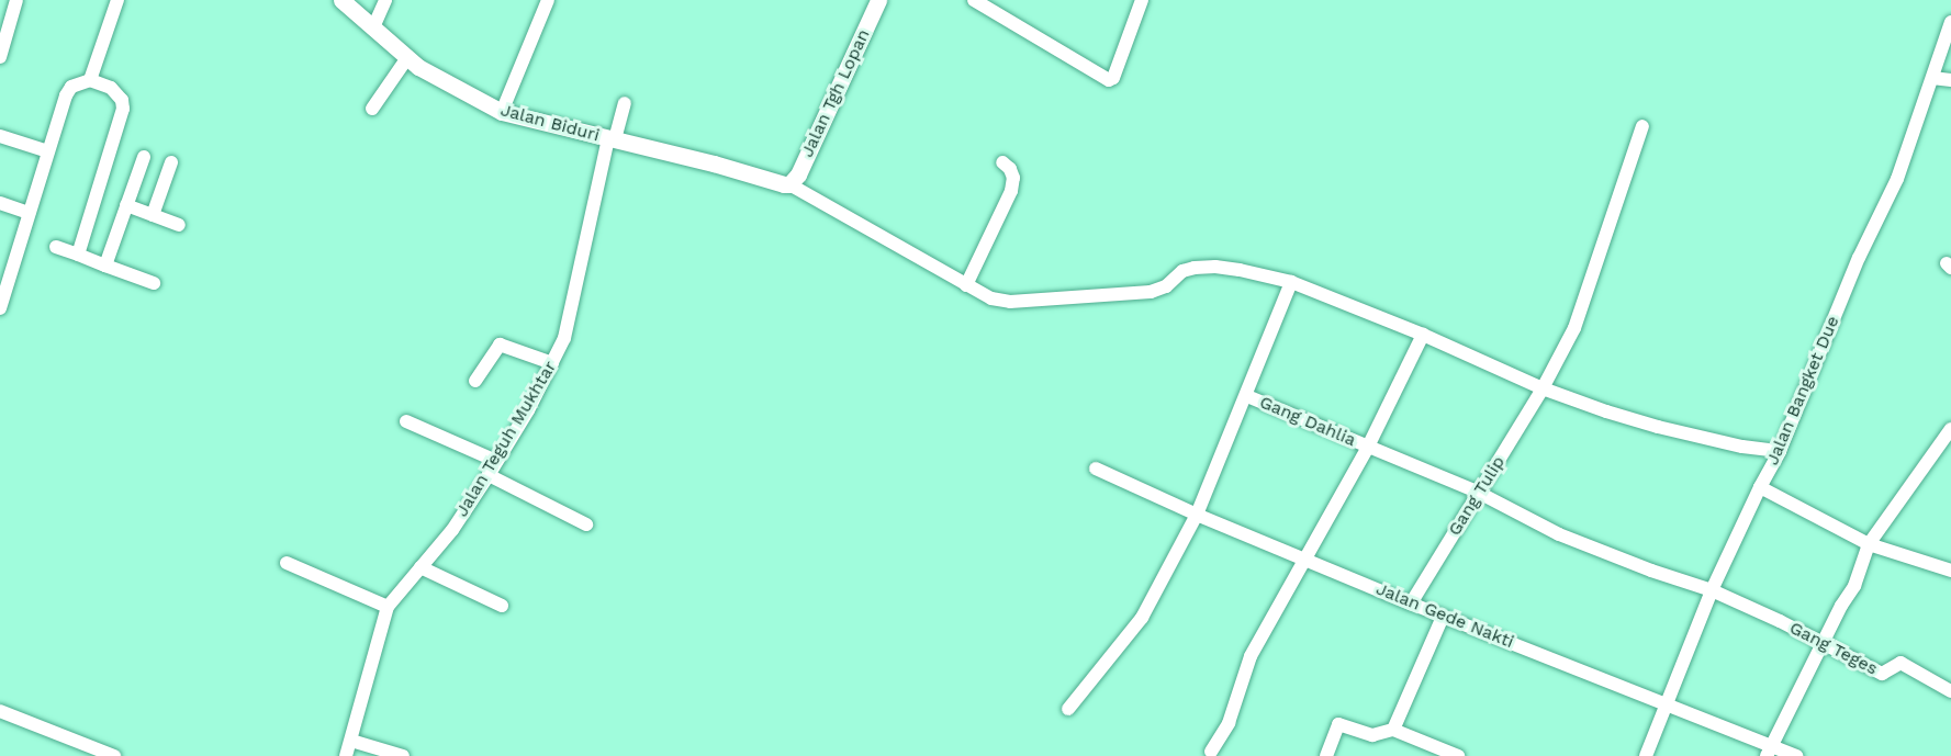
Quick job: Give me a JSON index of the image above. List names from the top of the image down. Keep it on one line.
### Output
{"streets":{"street":["Jalan Tgh Lopan","Jalan Biduri","Jalan Bangket Due","Gang Dahlia","Jalan Teguh Mukhtar","Gang Tulip","Jalan Gede Nakti","Gang Teges"]},"crossings":[["Jalan Tgh Lopan","Jalan Biduri"],["Jalan Biduri","Jalan Teguh Mukhtar"],["Jalan Bangket Due","Jalan Gede Nakti"],["Jalan Bangket Due","Gang Teges"],["Gang Dahlia","Gang Tulip"],["Gang Dahlia","Gang Teges"],["Gang Tulip","Jalan Gede Nakti"],["Gang Tulip","Gang Teges"]]}
